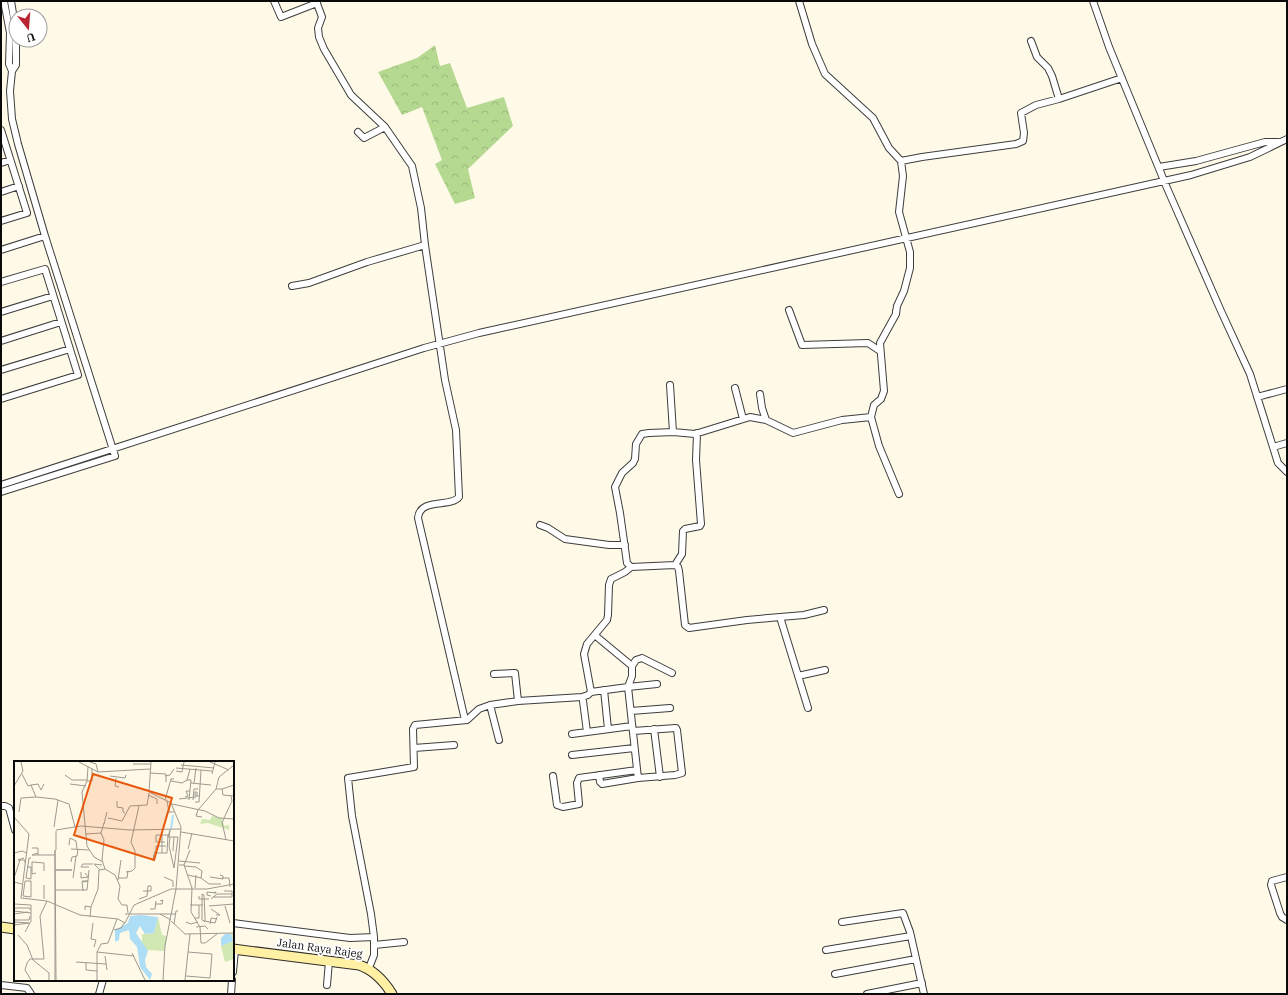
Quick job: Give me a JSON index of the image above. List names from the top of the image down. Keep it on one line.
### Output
{"streets":{"main road":["Jalan Raya Rajeg"]},"north":"bottom"}
